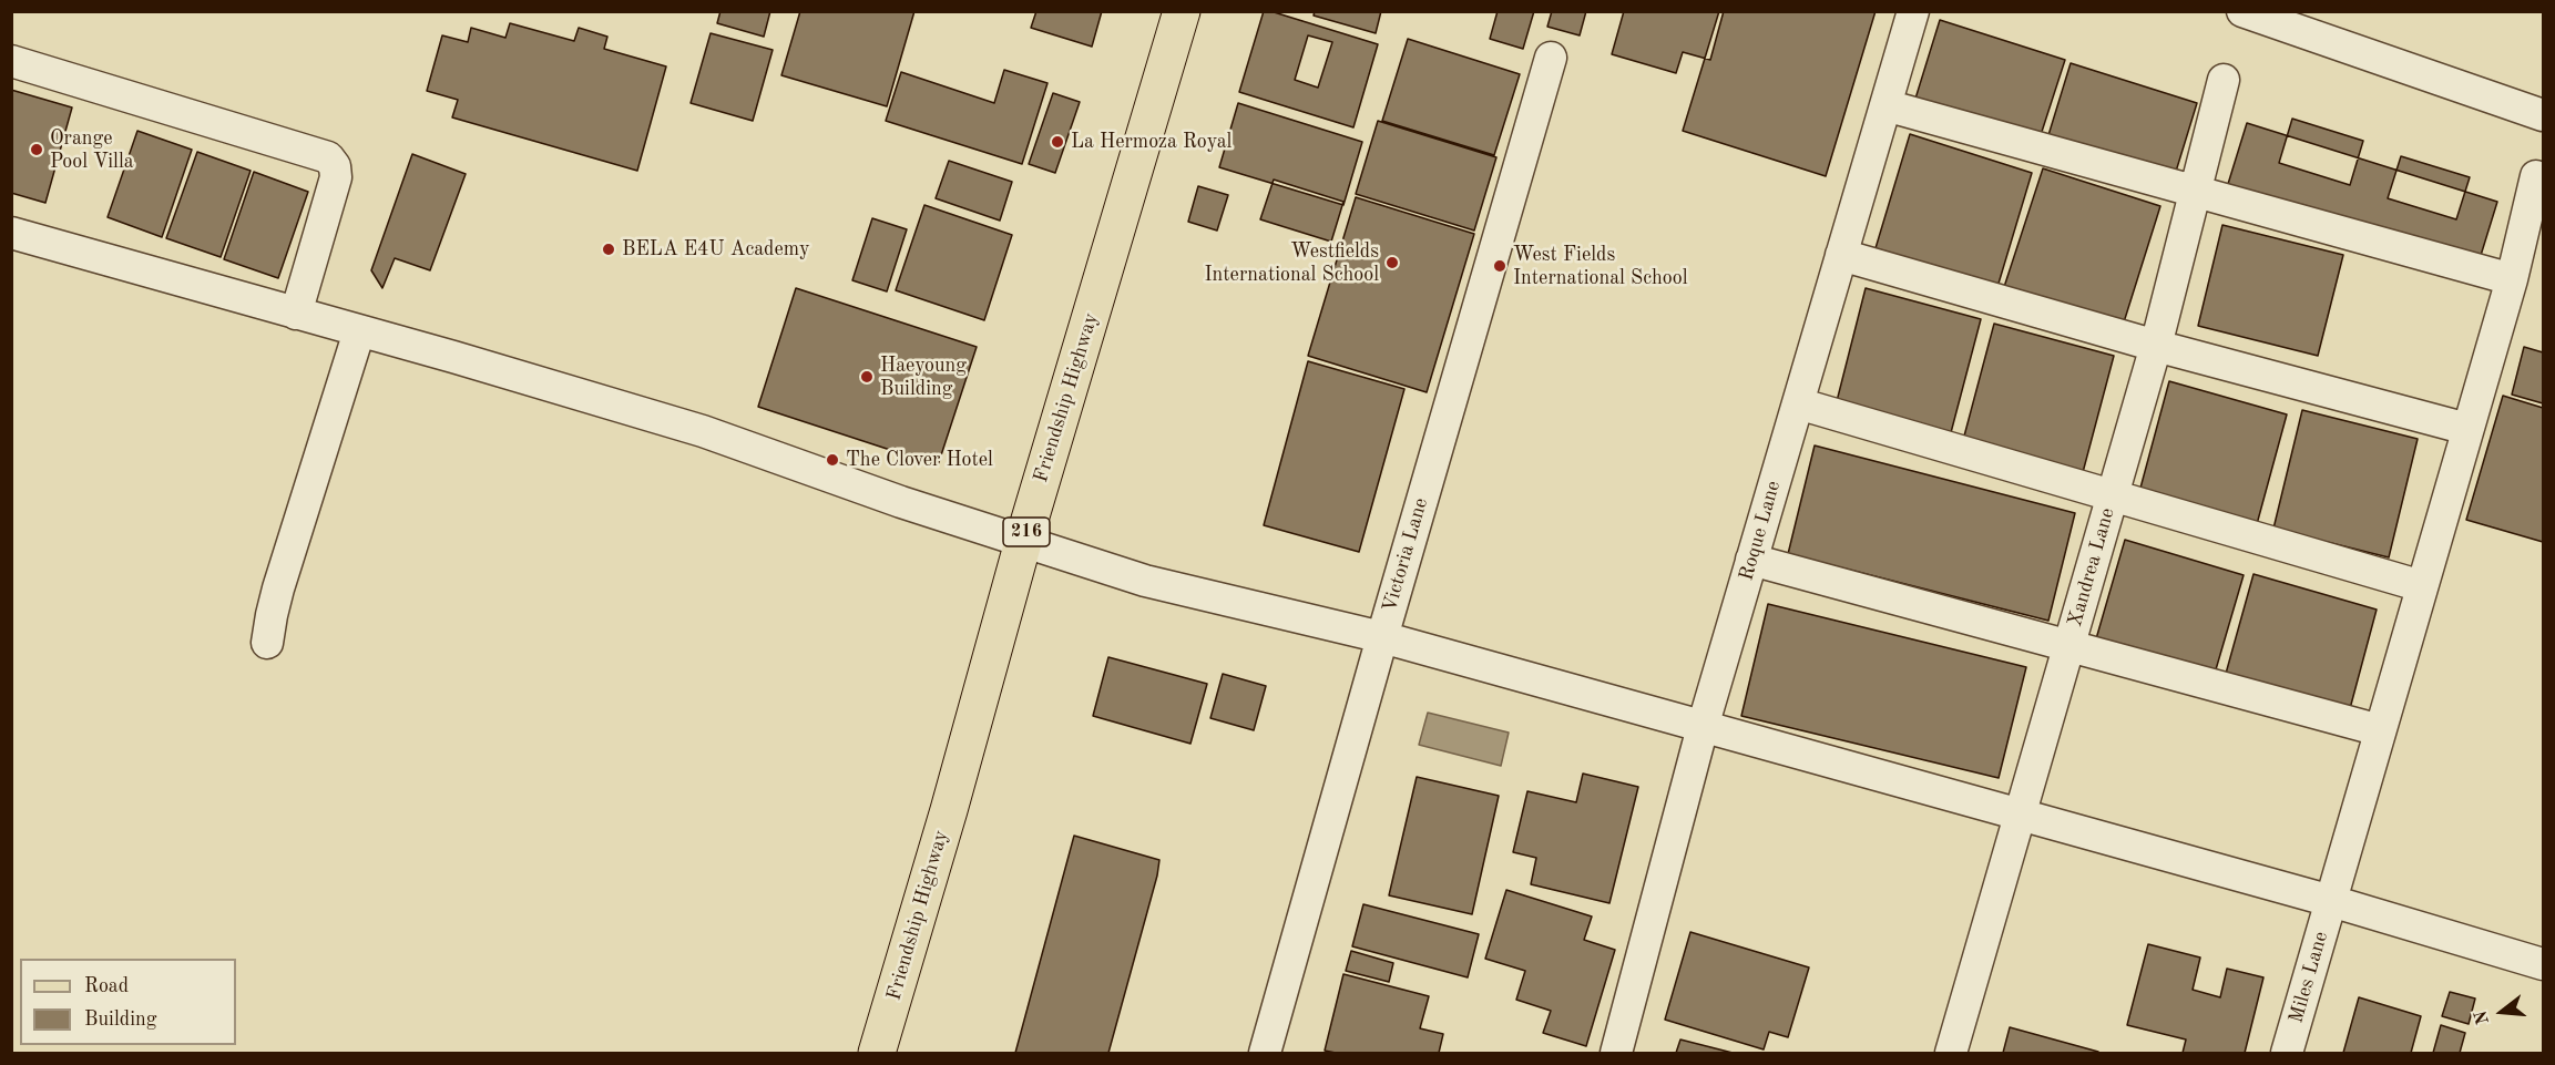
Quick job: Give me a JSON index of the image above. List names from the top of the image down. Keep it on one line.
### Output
{"streets":{"main road":["Friendship Highway","216"],"street":["Roque Lane","Victoria Lane","Xandrea Lane","Miles Lane"]},"places":["La Hermoza Royal","Orange Pool Villa","BELA E4U Academy","Westfields International School","West Fields International School","Haeyoung Building","The Clover Hotel"],"legend":["Road","Building"],"north":"left"}
